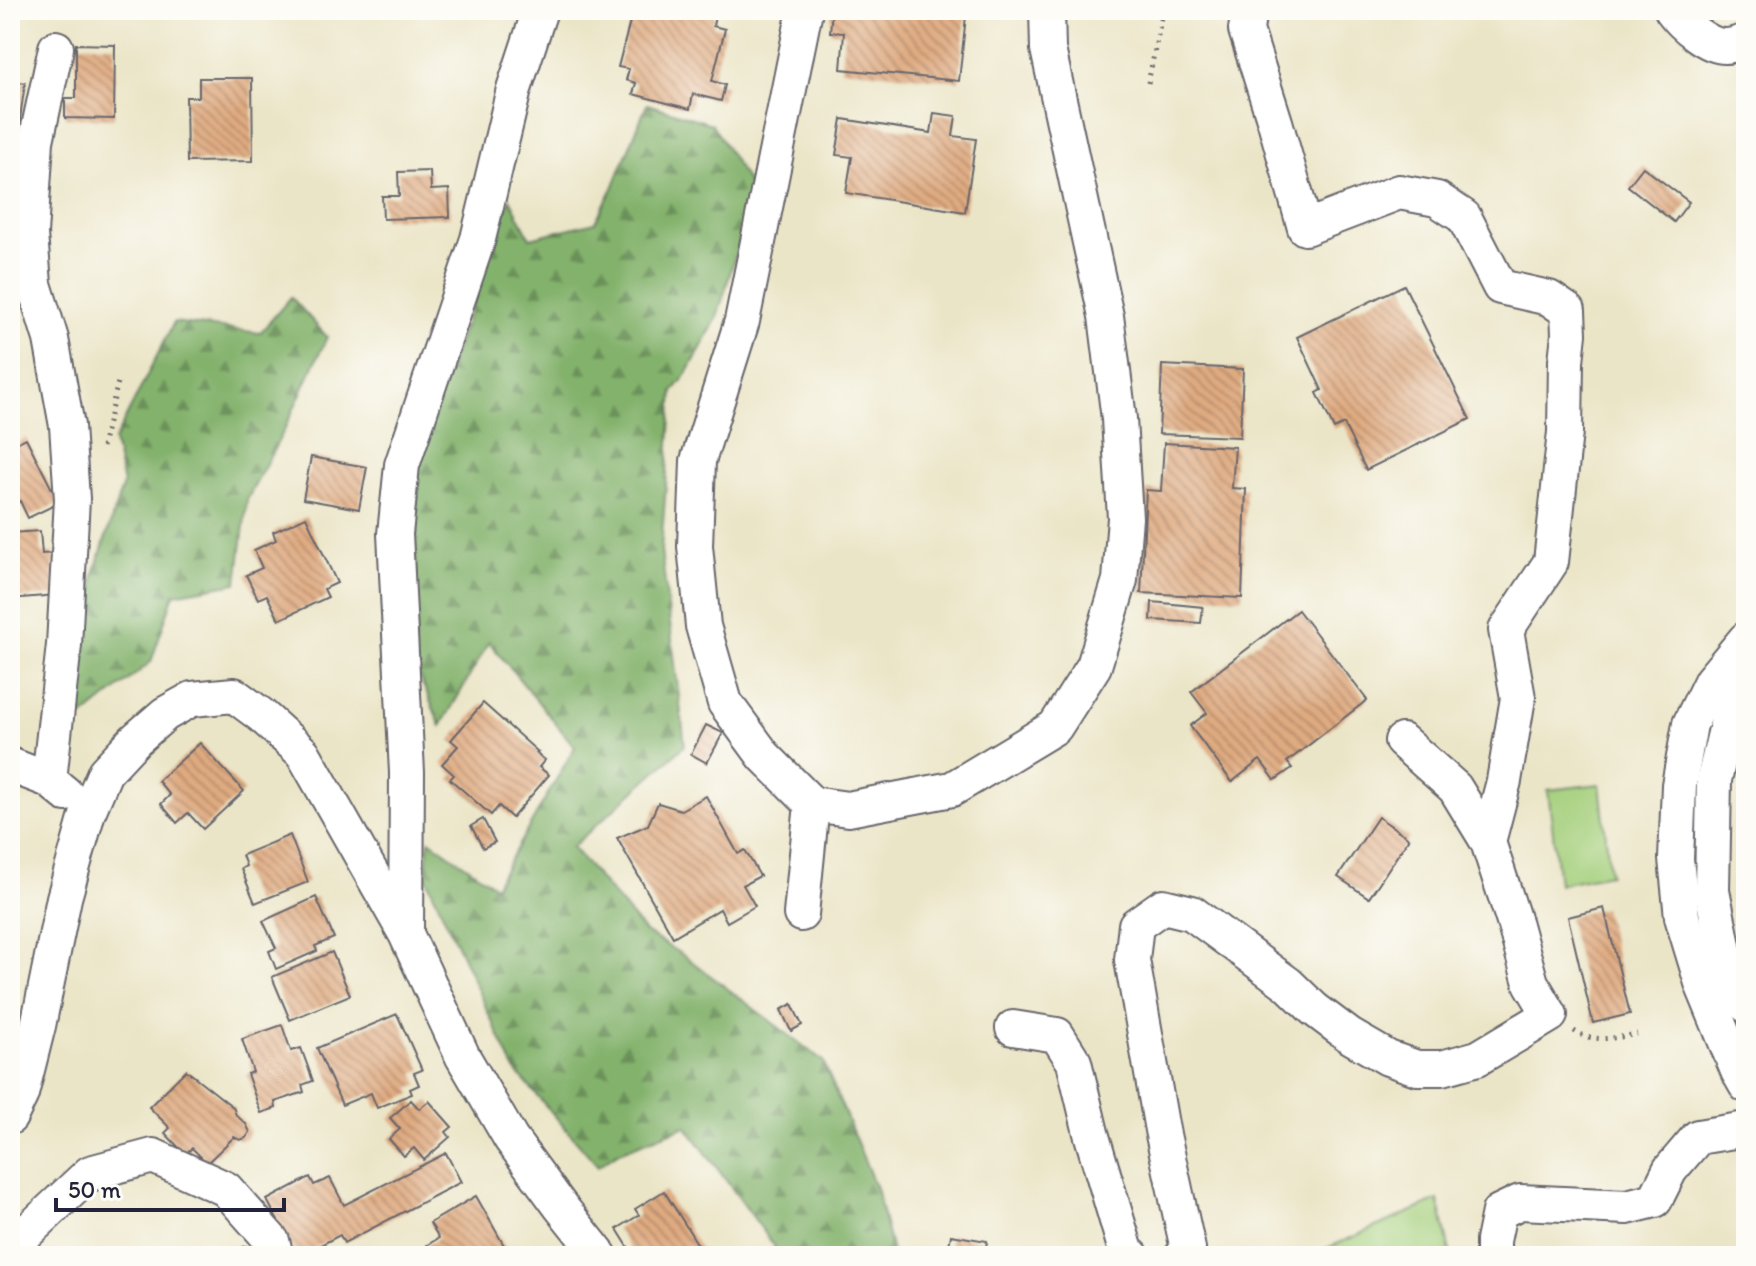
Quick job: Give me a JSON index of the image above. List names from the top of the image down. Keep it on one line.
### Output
{"scale_bar":"50 m"}
